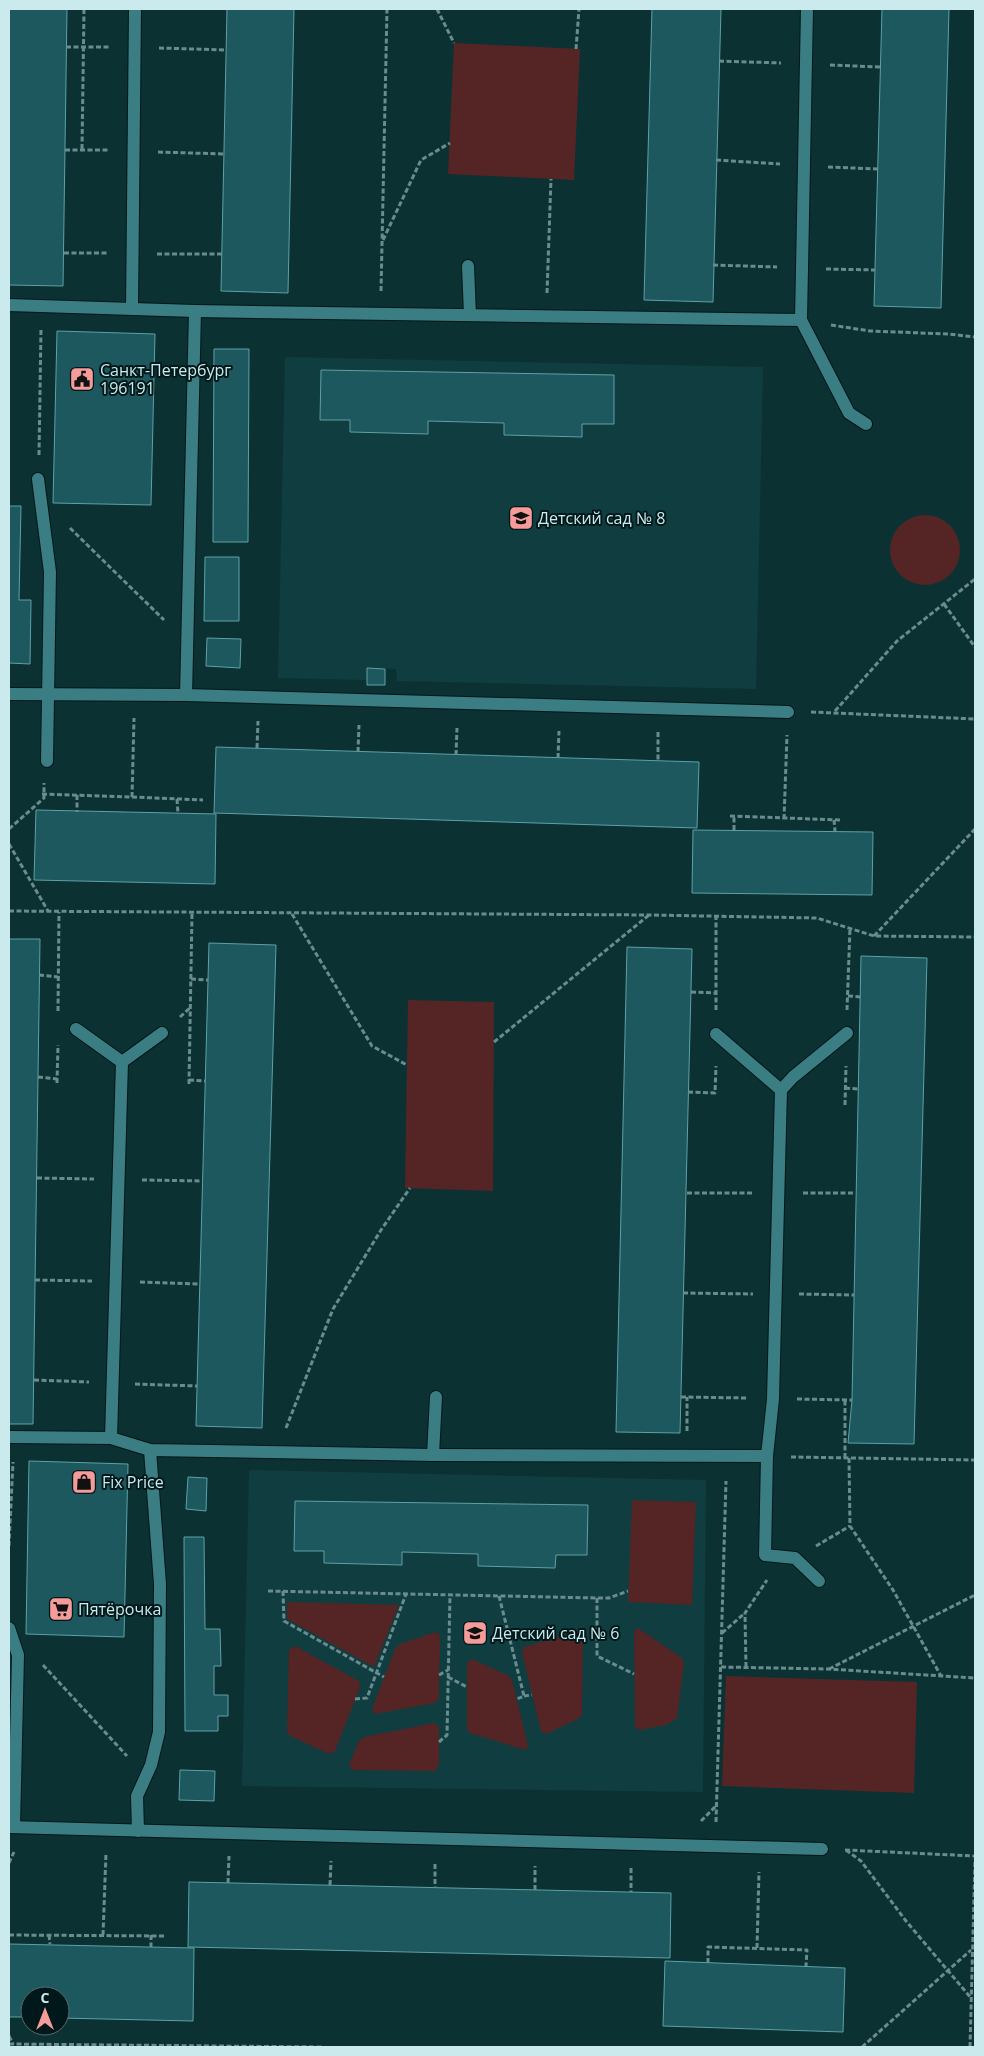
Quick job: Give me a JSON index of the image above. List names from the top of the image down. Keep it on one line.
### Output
{"places":{"public building":["Санкт-Петербург 196191"],"school or university":["Детский сад № 8","Детский сад № 6"],"shop":["Fix Price"],"supermarket":["Пятёрочка"]},"north":"top"}
